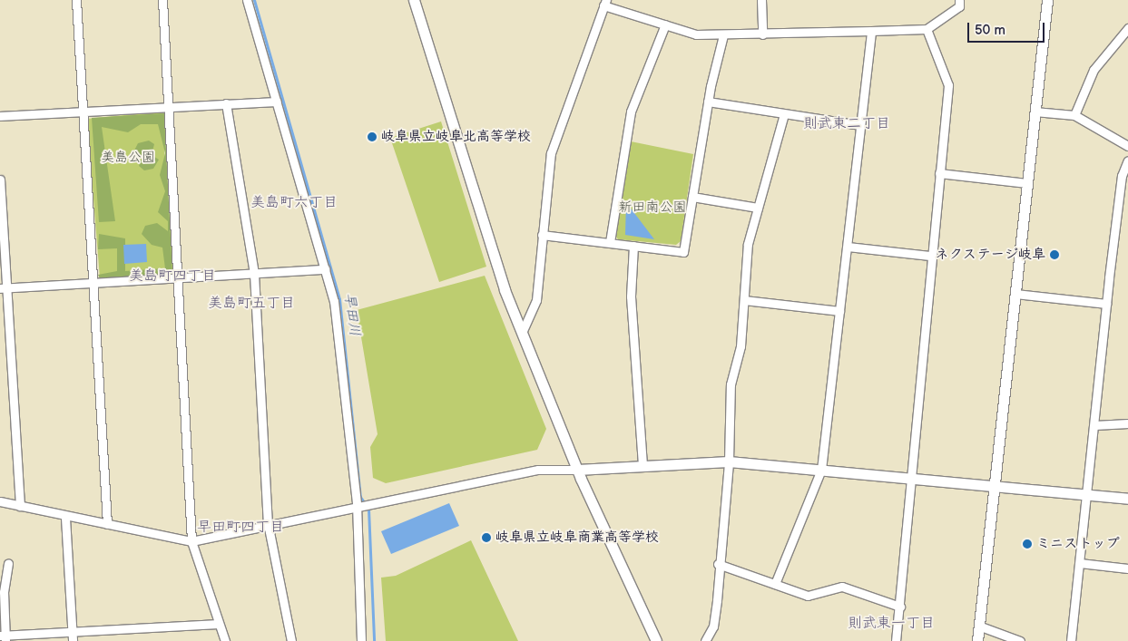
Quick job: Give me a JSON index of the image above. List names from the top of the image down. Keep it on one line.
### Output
{"districts":["則武東二丁目","美島町六丁目","美島町四丁目","美島町五丁目","早田町四丁目","則武東一丁目"],"water":["早田川"],"parks":["美島公園","新田南公園"],"places":["岐阜県立岐阜北高等学校","ネクステージ岐阜","岐阜県立岐阜商業高等学校","ミニストップ"],"scale_bar":"50 m"}
